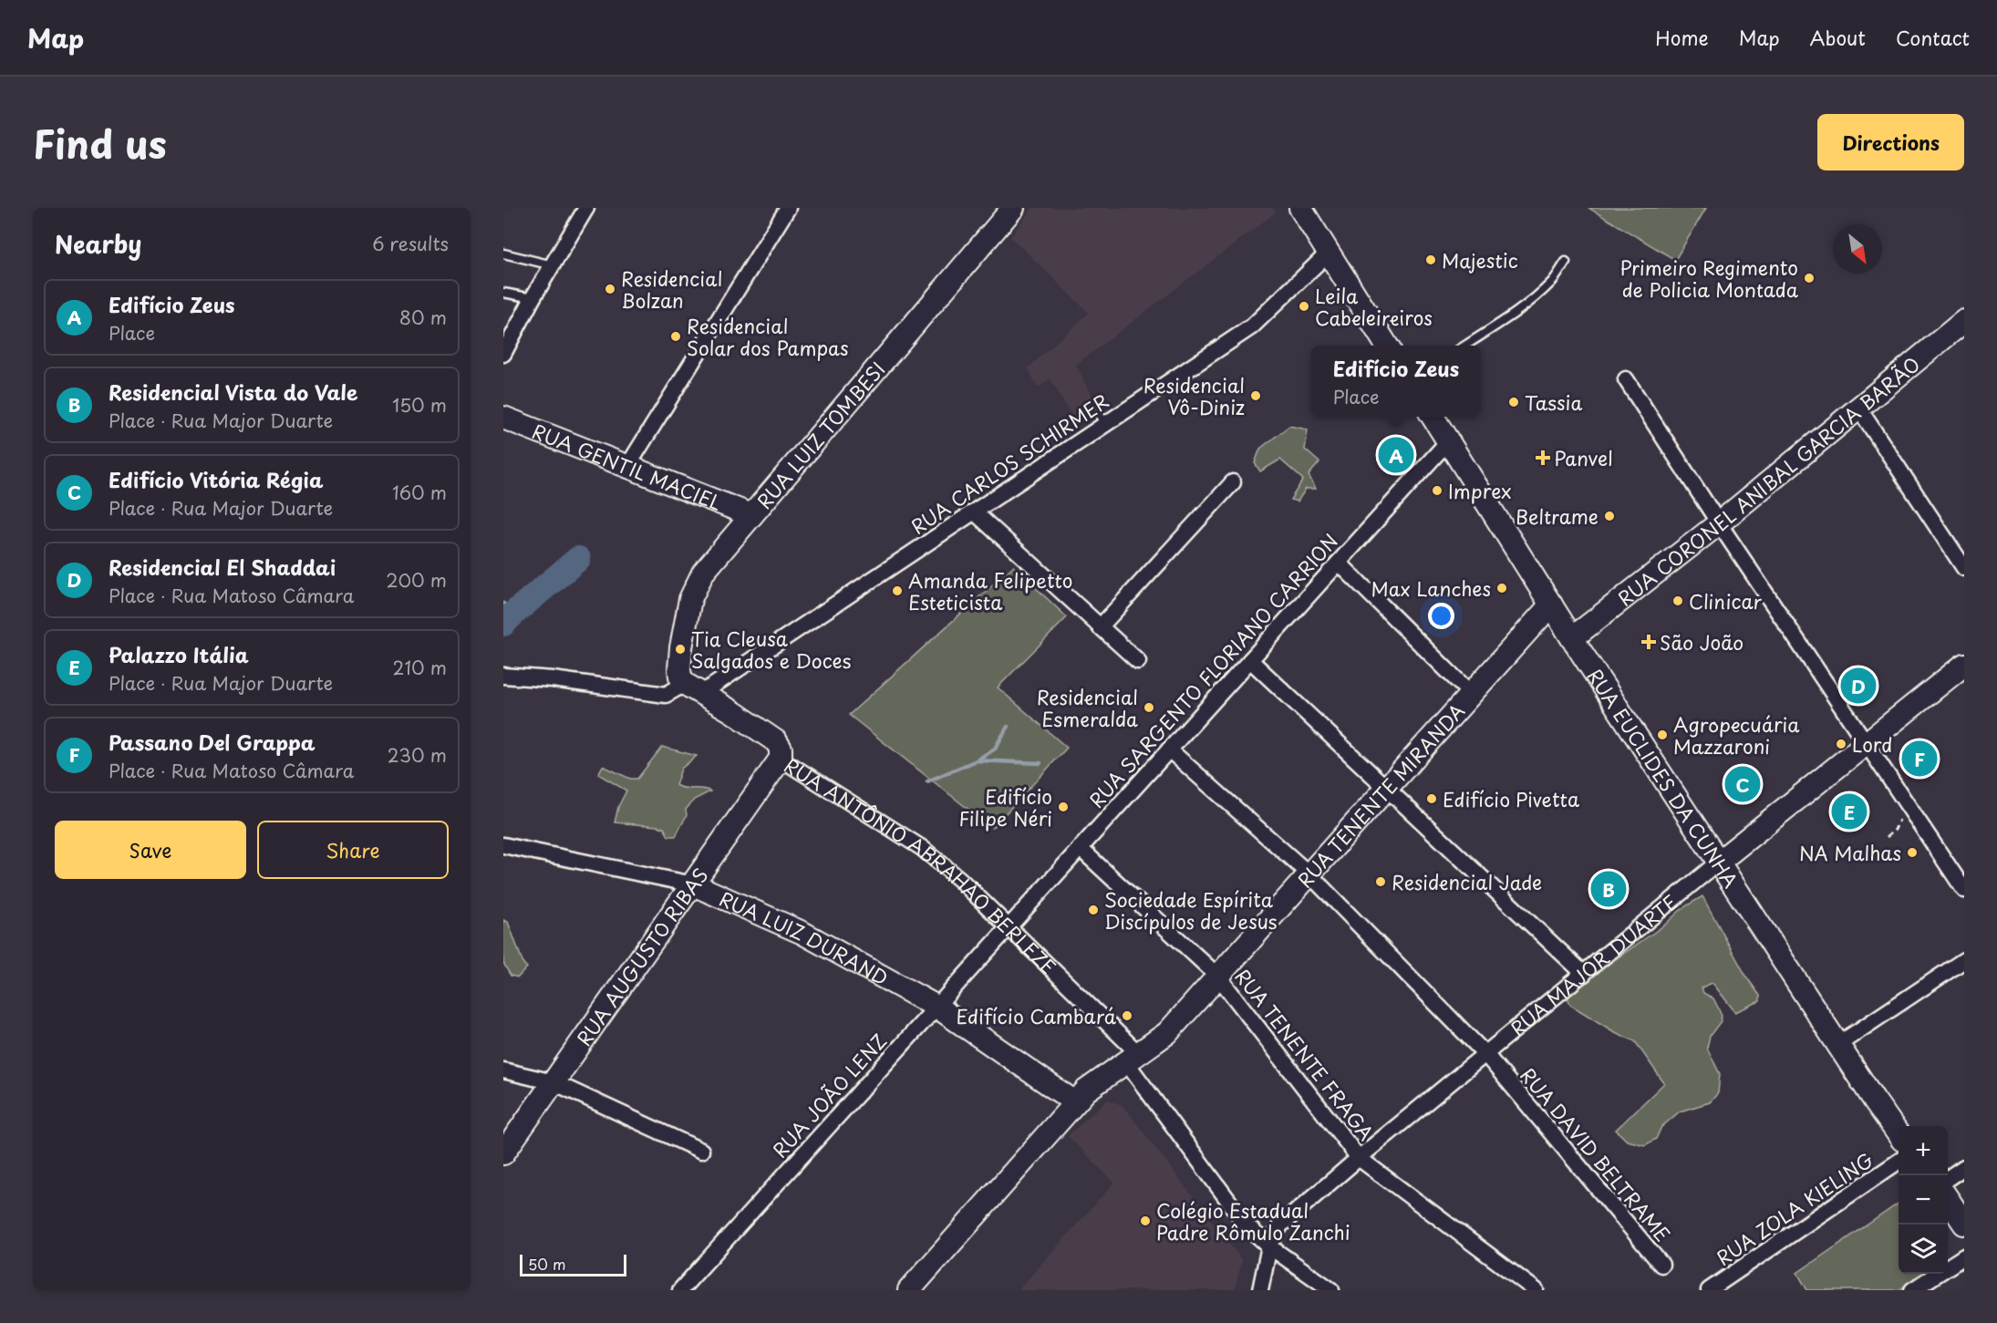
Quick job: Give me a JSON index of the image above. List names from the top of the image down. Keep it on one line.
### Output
{"streets":{"street":["RUA LUIZ TOMBESI","RUA CARLOS SCHIRMER","RUA GENTIL MACIEL","RUA CORONEL ANIBAL GARCIA BARÃO","RUA SARGENTO FLORIANO CARRION","RUA EUCLIDES DA CUNHA","RUA TENENTE MIRANDA","RUA ANTÔNIO ABRAHÃO BERLEZE","RUA LUIZ DURAND","RUA AUGUSTO RIBAS","RUA MAJOR DUARTE","RUA TENENTE FRAGA","RUA JOÃO LENZ","RUA DAVID BELTRAME","RUA ZOLA KIELING"]},"crossings":[["RUA LUIZ TOMBESI","RUA CARLOS SCHIRMER"],["RUA LUIZ TOMBESI","RUA GENTIL MACIEL"],["RUA LUIZ TOMBESI","RUA ANTÔNIO ABRAHÃO BERLEZE"],["RUA CARLOS SCHIRMER","RUA ANTÔNIO ABRAHÃO BERLEZE"],["RUA CORONEL ANIBAL GARCIA BARÃO","RUA EUCLIDES DA CUNHA"],["RUA SARGENTO FLORIANO CARRION","RUA EUCLIDES DA CUNHA"],["RUA SARGENTO FLORIANO CARRION","RUA ANTÔNIO ABRAHÃO BERLEZE"],["RUA SARGENTO FLORIANO CARRION","RUA TENENTE FRAGA"],["RUA SARGENTO FLORIANO CARRION","RUA JOÃO LENZ"],["RUA SARGENTO FLORIANO CARRION","RUA DAVID BELTRAME"],["RUA EUCLIDES DA CUNHA","RUA TENENTE MIRANDA"],["RUA EUCLIDES DA CUNHA","RUA MAJOR DUARTE"],["RUA TENENTE MIRANDA","RUA ANTÔNIO ABRAHÃO BERLEZE"],["RUA TENENTE MIRANDA","RUA LUIZ DURAND"],["RUA TENENTE MIRANDA","RUA TENENTE FRAGA"],["RUA TENENTE MIRANDA","RUA DAVID BELTRAME"],["RUA ANTÔNIO ABRAHÃO BERLEZE","RUA AUGUSTO RIBAS"],["RUA ANTÔNIO ABRAHÃO BERLEZE","RUA JOÃO LENZ"],["RUA LUIZ DURAND","RUA AUGUSTO RIBAS"],["RUA LUIZ DURAND","RUA JOÃO LENZ"],["RUA MAJOR DUARTE","RUA TENENTE FRAGA"],["RUA MAJOR DUARTE","RUA DAVID BELTRAME"]],"places":{"other":["Majestic","Primeiro Regimento de Policia Montada","Residencial Bolzan","Leila Cabeleireiros","Residencial Solar dos Pampas","Residencial Vô-Diniz","Tassia","Imprex","Beltrame","Max Lanches","Amanda Felipetto Esteticista","Clinicar","Tia Cleusa Salgados e Doces","Residencial Esmeralda","Agropecuária Mazzaroni","Lord","Edifício Pivetta","Edifício Filipe Néri","NA Malhas","Residencial Jade","Sociedade Espírita Discípulos de Jesus","Edifício Cambará","Colégio Estadual Padre Rômulo Zanchi"],"health":["Panvel","São João"]},"scale_bar":"50 m","north":"bottom right","page":{"header":"Map","nav":["Home","Map","About","Contact"],"title":"Find us","buttons":["Directions",["Save","Share"]],"heading":["Nearby","6 results"],"list":[{"mark":"A","name":"Edifício Zeus","note":"Place","value":"80 m"},{"mark":"B","name":"Residencial Vista do Vale","note":"Place · Rua Major Duarte","value":"150 m"},{"mark":"C","name":"Edifício Vitória Régia","note":"Place · Rua Major Duarte","value":"160 m"},{"mark":"D","name":"Residencial El Shaddai","note":"Place · Rua Matoso Câmara","value":"200 m"},{"mark":"E","name":"Palazzo Itália","note":"Place · Rua Major Duarte","value":"210 m"},{"mark":"F","name":"Passano Del Grappa","note":"Place · Rua Matoso Câmara","value":"230 m"}],"popup":["Edifício Zeus","Place"],"pins":["A","D","F","C","E","B"],"map_buttons":["+","−"],"scale":"50 m"}}
